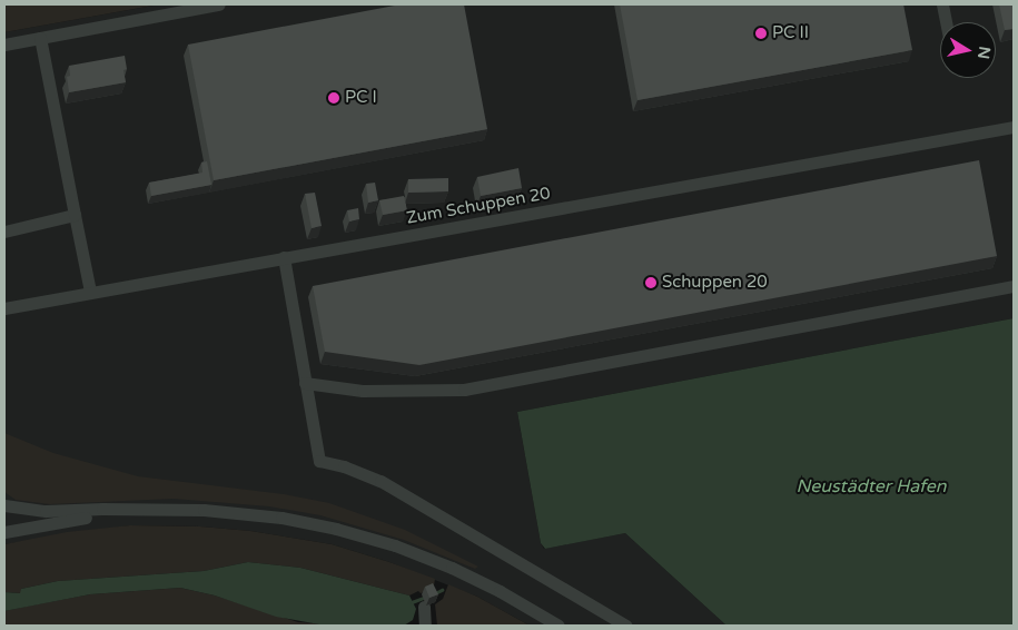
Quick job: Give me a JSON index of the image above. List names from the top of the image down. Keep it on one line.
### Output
{"streets":{"street":["Zum Schuppen 20"]},"water":["Neustädter Hafen"],"places":["PC II","PC I","Schuppen 20"],"north":"right"}
